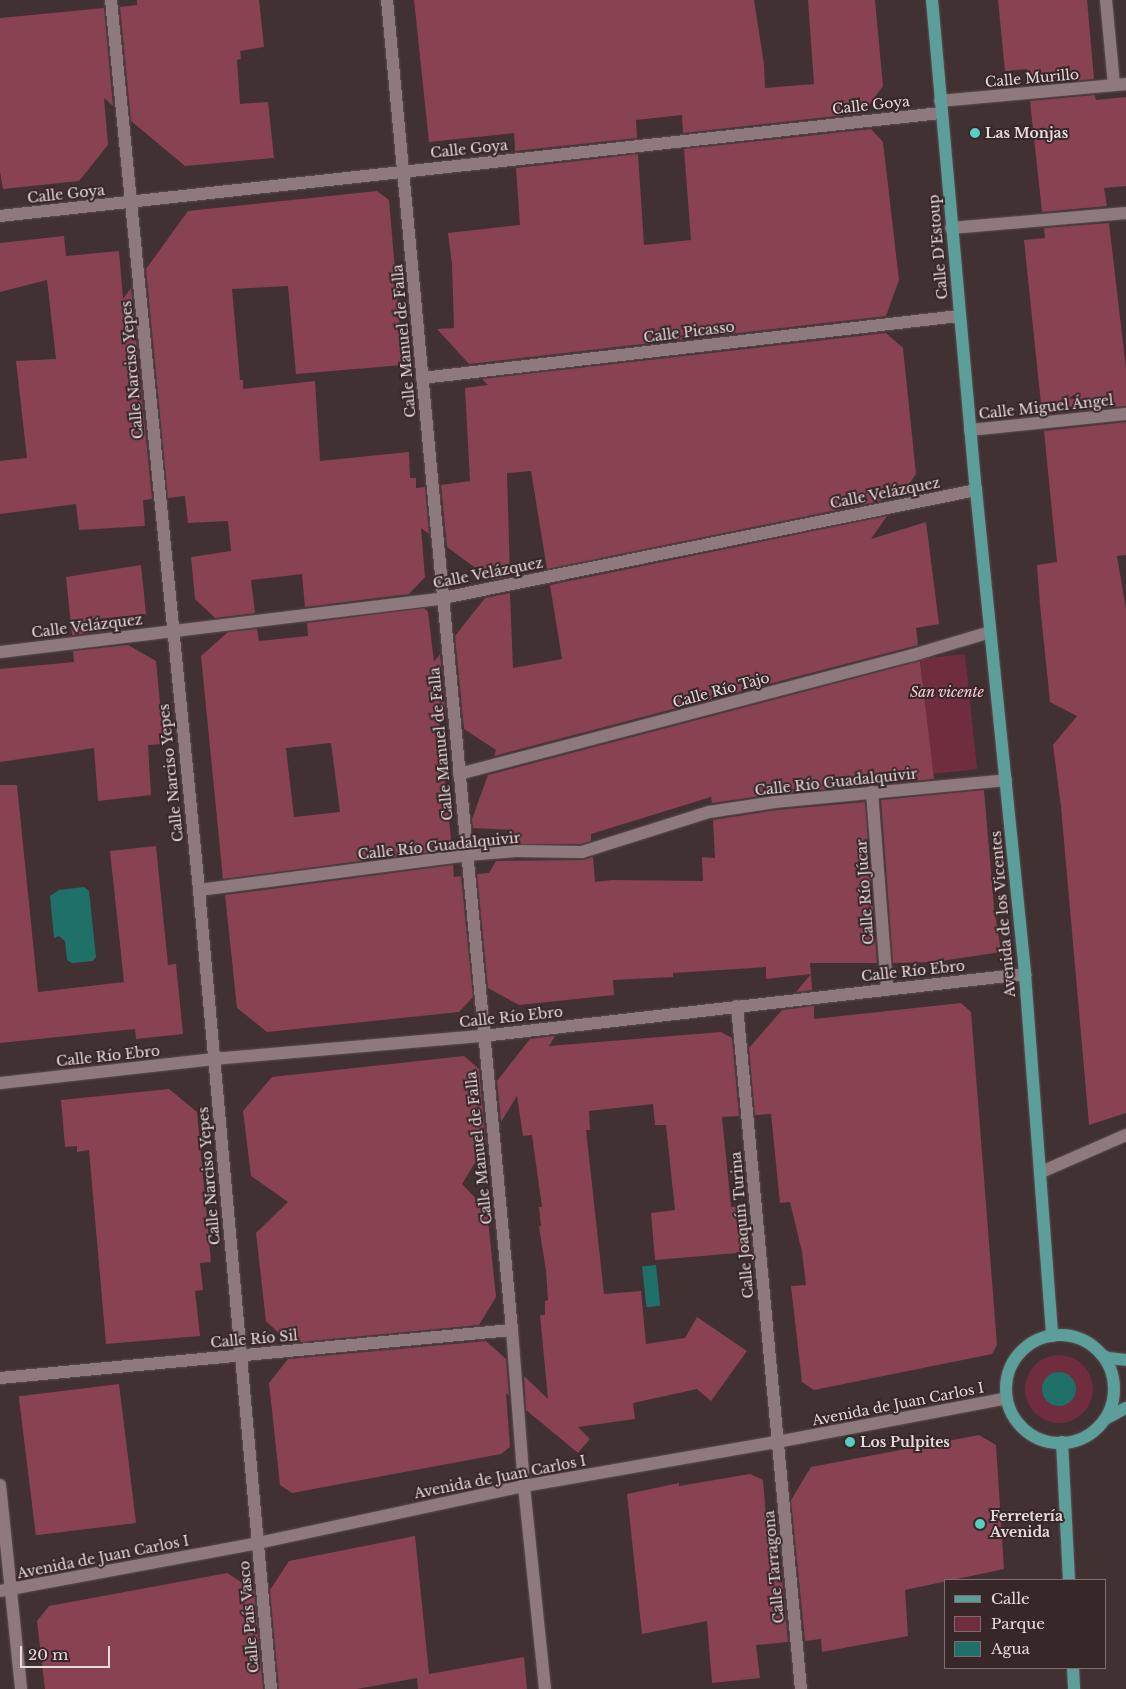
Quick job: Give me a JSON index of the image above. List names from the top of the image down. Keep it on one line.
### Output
{"streets":{"main road":["Calle D'Estoup","Avenida de los Vicentes"],"street":["Calle Murillo","Calle Goya","Calle Picasso","Calle Manuel de Falla","Calle Narciso Yepes","Calle Miguel Ángel","Calle Velázquez","Calle Río Tajo","Calle Río Guadalquivir","Calle Río Júcar","Calle Río Ebro","Calle Joaquín Turina","Calle Río Sil","Avenida de Juan Carlos I","Calle Tarragona","Calle País Vasco"]},"crossings":[["Calle Murillo","Calle Goya"],["Calle Murillo","Calle D'Estoup"],["Calle Goya","Calle D'Estoup"],["Calle Goya","Calle Manuel de Falla"],["Calle Goya","Calle Narciso Yepes"],["Calle D'Estoup","Calle Picasso"],["Calle D'Estoup","Calle Miguel Ángel"],["Calle D'Estoup","Calle Velázquez"],["Calle D'Estoup","Avenida de los Vicentes"],["Calle Picasso","Calle Manuel de Falla"],["Calle Manuel de Falla","Calle Velázquez"],["Calle Manuel de Falla","Calle Río Tajo"],["Calle Manuel de Falla","Calle Río Guadalquivir"],["Calle Manuel de Falla","Calle Río Ebro"],["Calle Manuel de Falla","Calle Río Sil"],["Calle Manuel de Falla","Avenida de Juan Carlos I"],["Calle Narciso Yepes","Calle Velázquez"],["Calle Narciso Yepes","Calle Río Guadalquivir"],["Calle Narciso Yepes","Calle Río Ebro"],["Calle Narciso Yepes","Calle Río Sil"],["Calle Narciso Yepes","Avenida de Juan Carlos I"],["Calle Narciso Yepes","Calle País Vasco"],["Calle Velázquez","Avenida de los Vicentes"],["Calle Río Tajo","Avenida de los Vicentes"],["Calle Río Guadalquivir","Calle Río Júcar"],["Calle Río Guadalquivir","Avenida de los Vicentes"],["Calle Río Júcar","Calle Río Ebro"],["Avenida de los Vicentes","Calle Río Ebro"],["Avenida de los Vicentes","Avenida de Juan Carlos I"],["Calle Río Ebro","Calle Joaquín Turina"],["Calle Joaquín Turina","Avenida de Juan Carlos I"],["Calle Joaquín Turina","Calle Tarragona"],["Avenida de Juan Carlos I","Calle Tarragona"],["Avenida de Juan Carlos I","Calle País Vasco"]],"parks":["San vicente"],"places":["Las Monjas","Los Pulpites","Ferretería Avenida"],"legend":["Calle","Parque","Agua"],"scale_bar":"20 m"}
